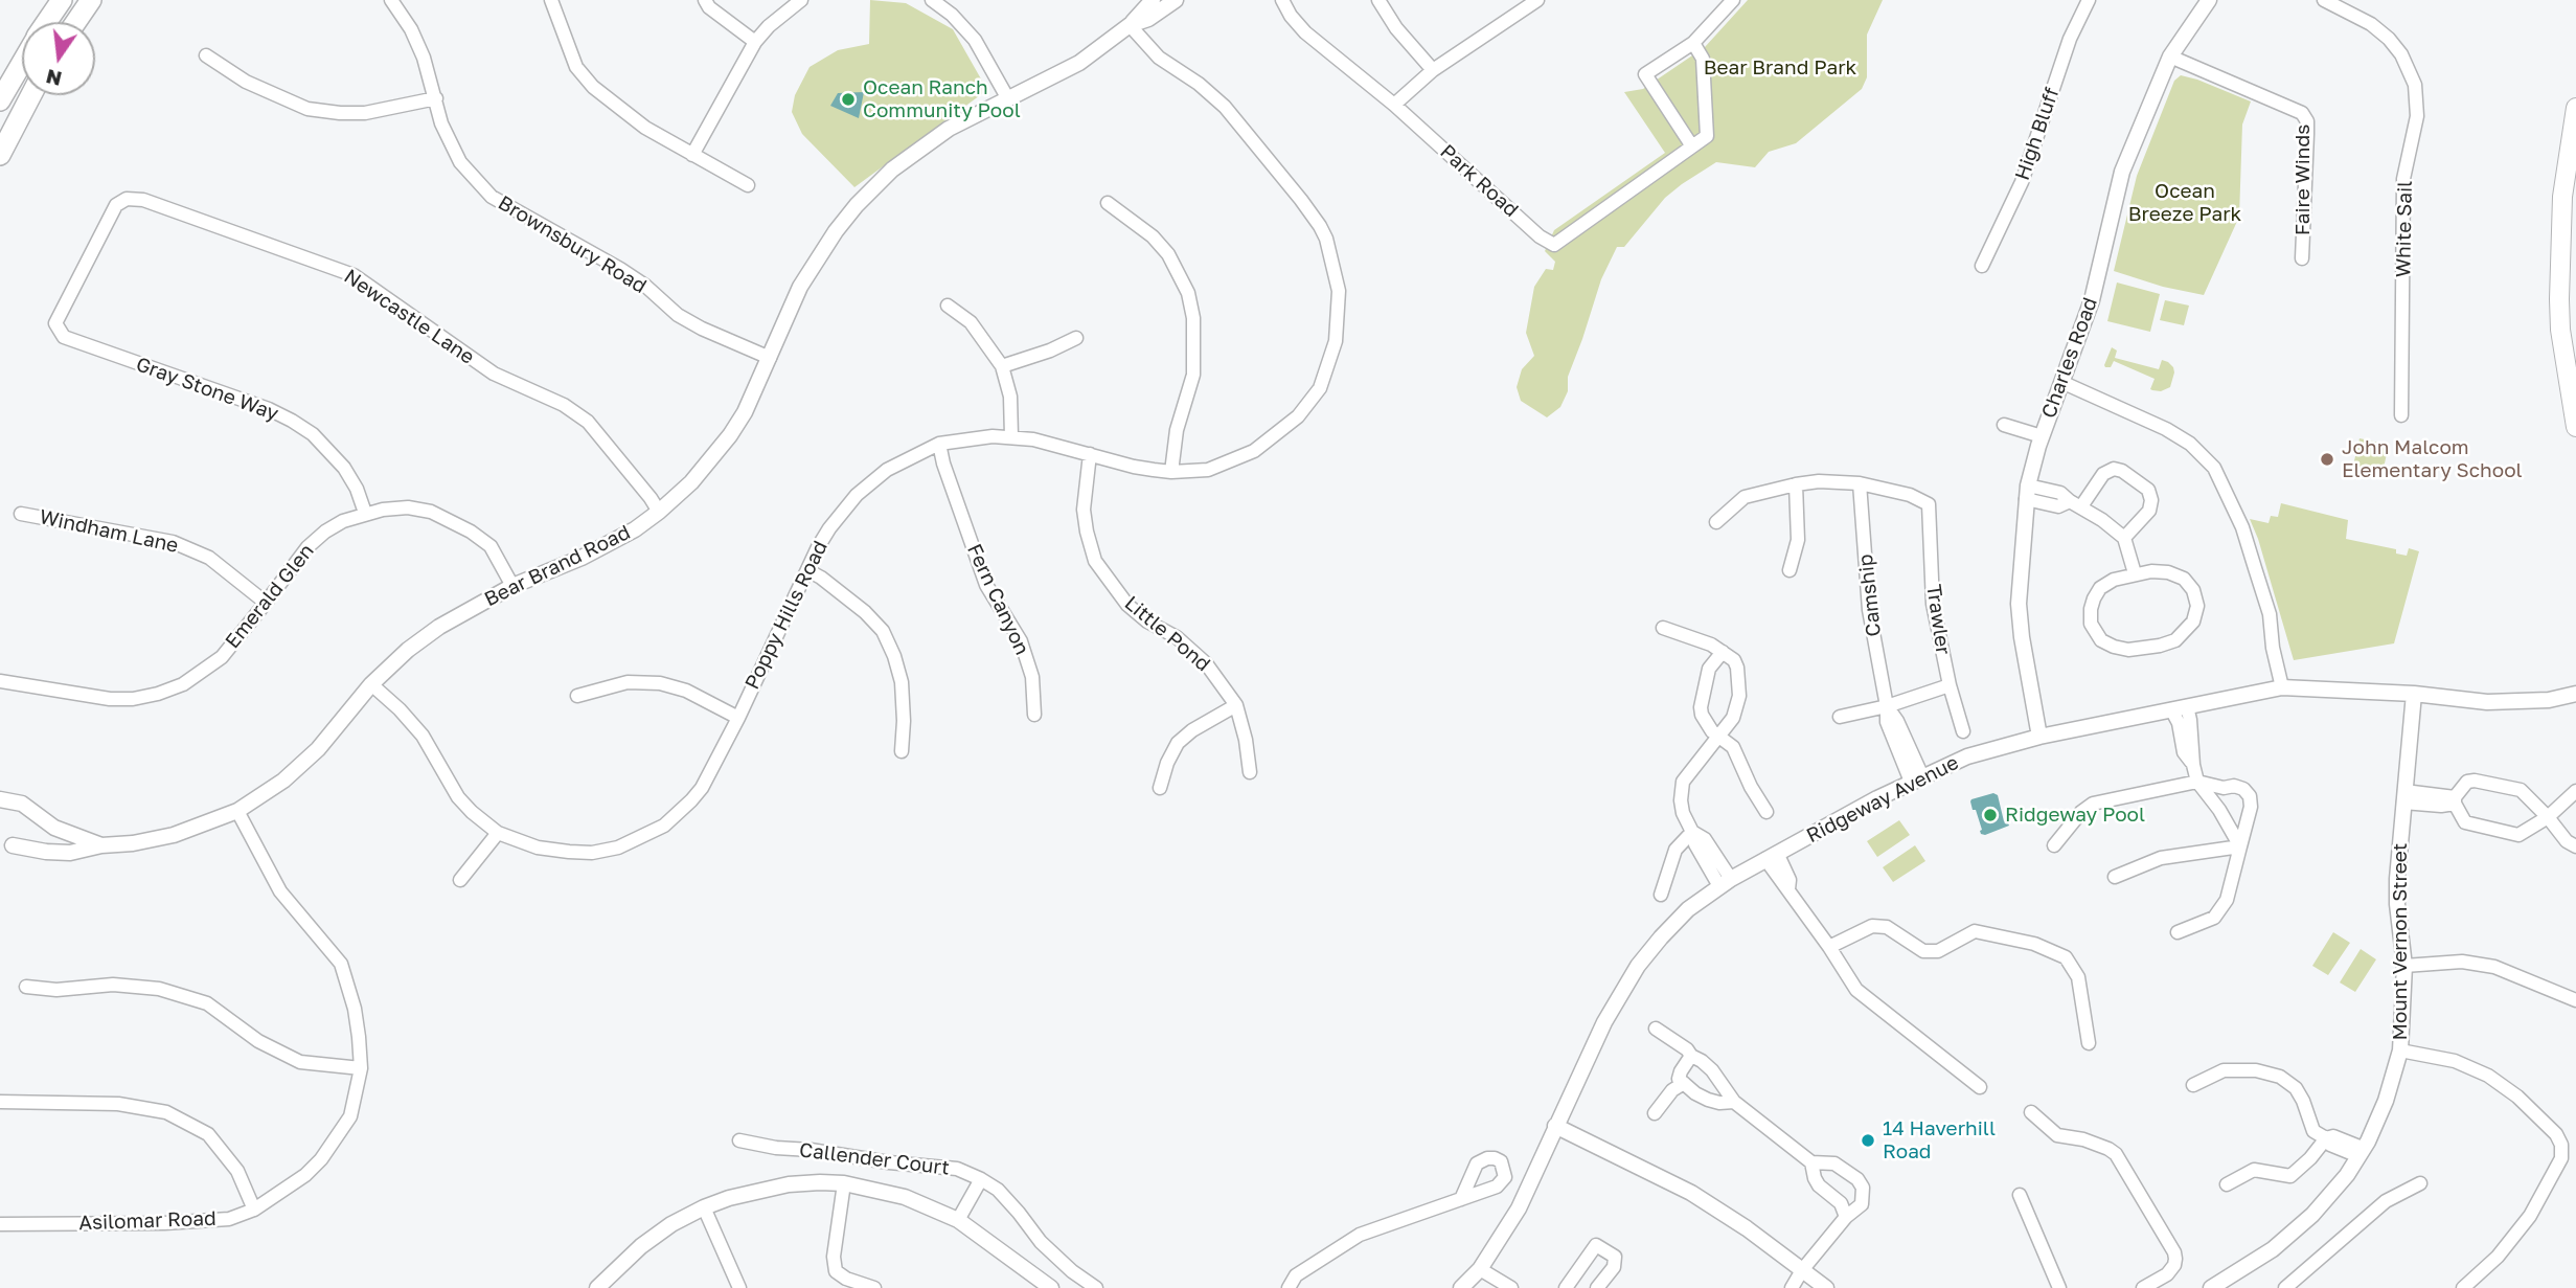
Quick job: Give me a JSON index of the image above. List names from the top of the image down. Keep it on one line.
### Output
{"streets":{"street":["High Bluff","Faire Winds","Park Road","White Sail","Brownsbury Road","Newcastle Lane","Charles Road","Gray Stone Way","Windham Lane","Bear Brand Road","Camship","Emerald Glen","Fern Canyon","Poppy Hills Road","Trawler","Little Pond","Ridgeway Avenue","Mount Vernon Street","Callender Court","Asilomar Road"]},"crossings":[["Faire Winds","Charles Road"],["Brownsbury Road","Bear Brand Road"],["Newcastle Lane","Gray Stone Way"],["Newcastle Lane","Bear Brand Road"],["Charles Road","Ridgeway Avenue"],["Gray Stone Way","Emerald Glen"],["Windham Lane","Emerald Glen"],["Bear Brand Road","Emerald Glen"],["Bear Brand Road","Poppy Hills Road"],["Bear Brand Road","Asilomar Road"],["Camship","Trawler"],["Camship","Ridgeway Avenue"],["Fern Canyon","Poppy Hills Road"],["Poppy Hills Road","Little Pond"],["Ridgeway Avenue","Mount Vernon Street"]],"parks":["Bear Brand Park","Ocean Breeze Park"],"places":["Ocean Ranch Community Pool","John Malcom Elementary School","Ridgeway Pool","14 Haverhill Road"],"north":"bottom"}
